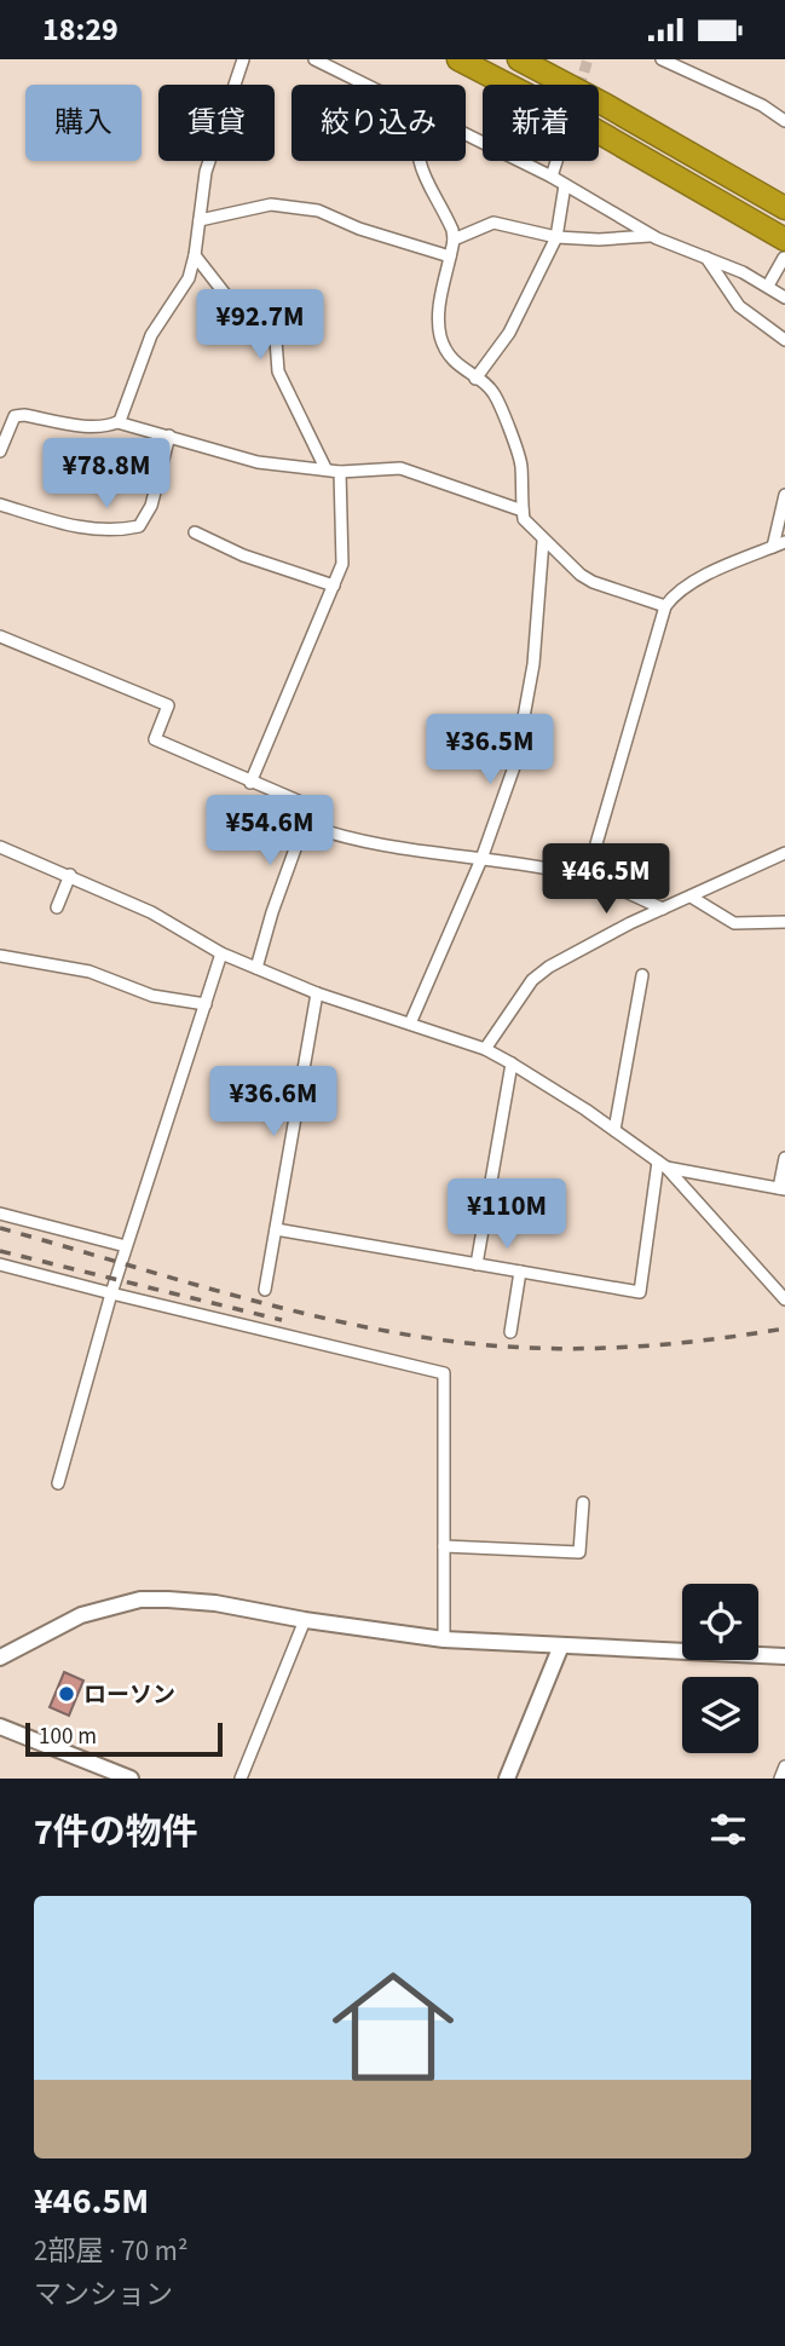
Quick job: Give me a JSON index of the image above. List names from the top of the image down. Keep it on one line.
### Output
{"places":["ローソン"],"scale_bar":"100 m","page":{"status":"18:29","chip":["購入","賃貸","絞り込み","新着"],"price":["¥92.7M","¥78.8M","¥36.5M","¥54.6M","¥46.5M","¥36.6M","¥110M"],"scale":"100 m","heading":"7件の物件","list":[{"name":"¥46.5M","note":"2部屋 · 70 m² · マンション"}]}}
